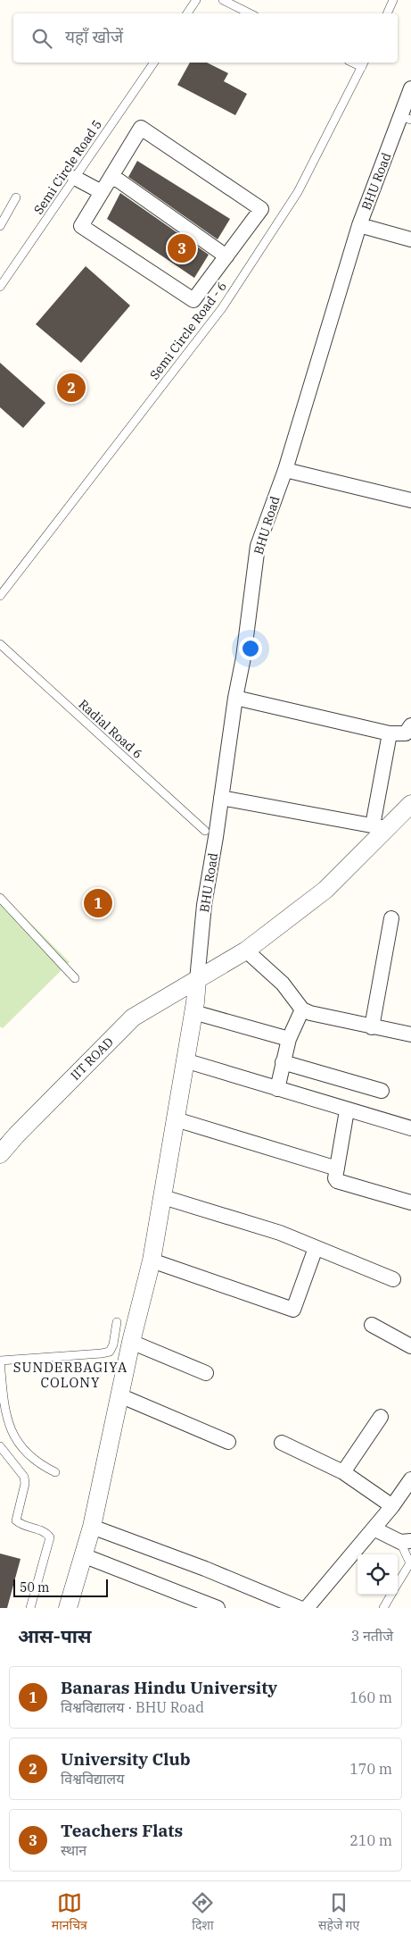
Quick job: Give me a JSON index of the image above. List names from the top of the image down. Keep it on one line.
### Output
{"streets":{"street":["BHU Road","IIT ROAD"],"lane":["Semi Circle Road 5","Semi Circle Road - 6","Radial Road 6"]},"crossings":[["BHU Road","IIT ROAD"]],"districts":["SUNDERBAGIYA COLONY"],"scale_bar":"50 m","page":{"search":"यहाँ खोजें","pins":["3","2","1"],"scale":"50 m","heading":["आस-पास","3 नतीजे"],"list":[{"mark":"1","name":"Banaras Hindu University","note":"विश्वविद्यालय · BHU Road","value":"160 m"},{"mark":"2","name":"University Club","note":"विश्वविद्यालय","value":"170 m"},{"mark":"3","name":"Teachers Flats","note":"स्थान","value":"210 m"}],"nav":["मानचित्र","दिशा","सहेजे गए"]}}
